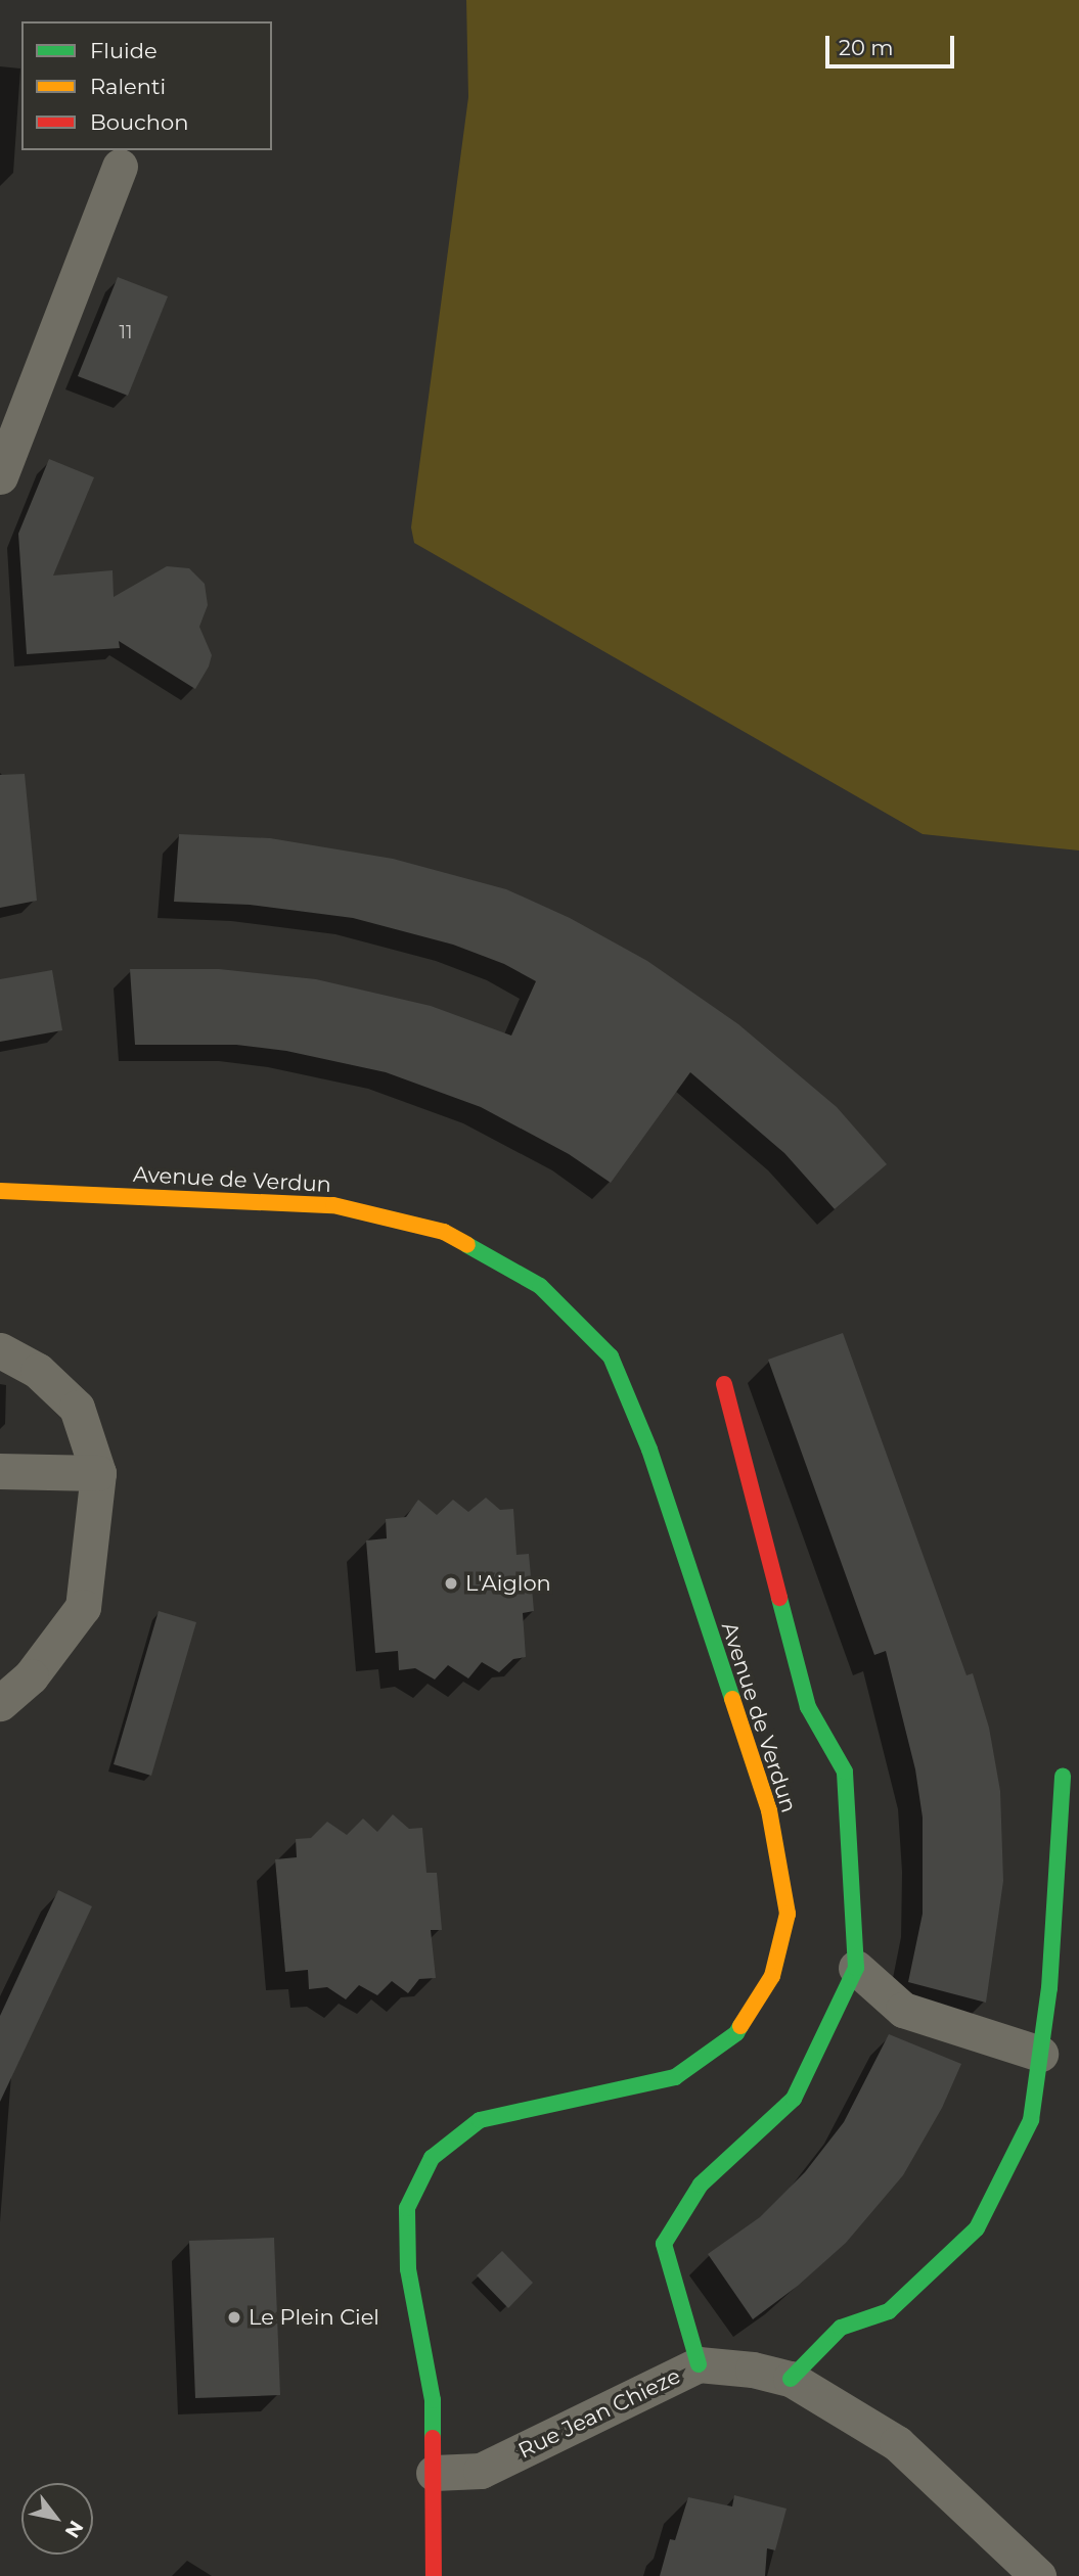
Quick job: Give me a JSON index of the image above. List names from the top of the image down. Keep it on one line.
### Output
{"streets":{"main road":["Avenue de Verdun"],"street":["Rue Jean Chieze"]},"crossings":[["Avenue de Verdun","Rue Jean Chieze"]],"places":["L'Aiglon","Le Plein Ciel"],"house_numbers":["11"],"legend":["Fluide","Ralenti","Bouchon"],"scale_bar":"20 m","north":"bottom right"}
